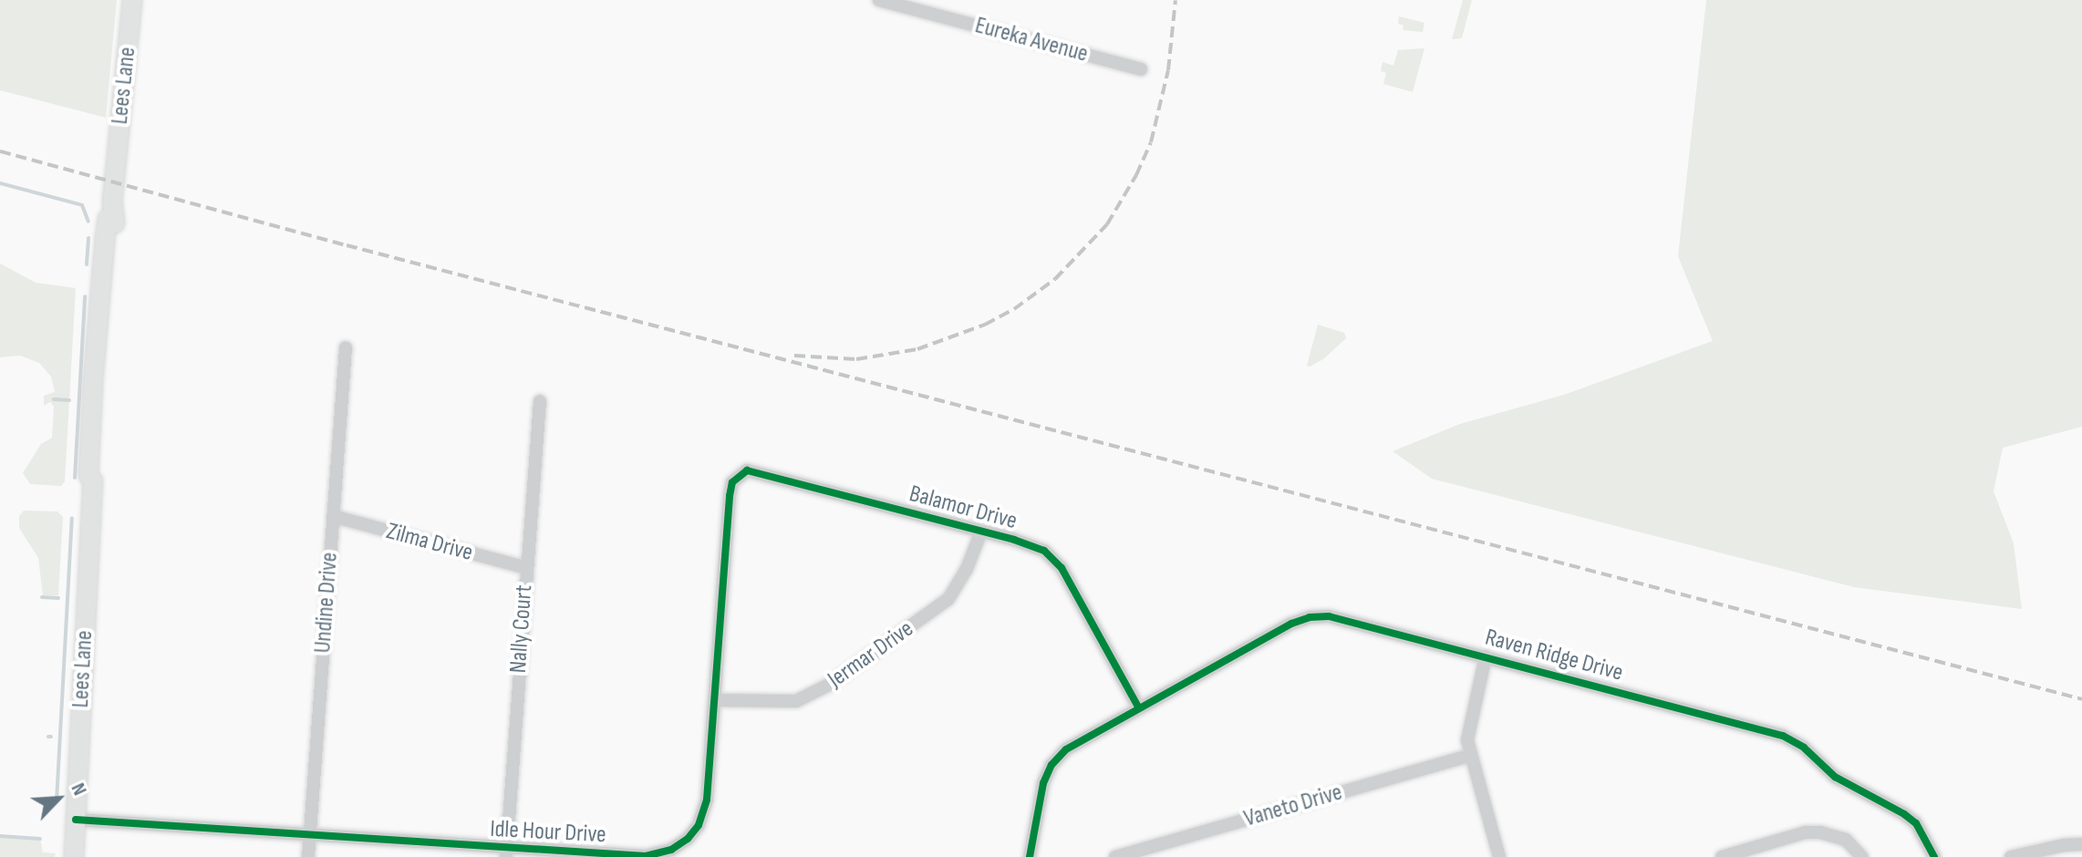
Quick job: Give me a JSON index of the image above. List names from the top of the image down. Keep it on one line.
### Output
{"streets":{"street":["Eureka Avenue","Lees Lane","Balamor Drive","Zilma Drive","Undine Drive","Nally Court","Jermar Drive","Raven Ridge Drive","Vaneto Drive","Idle Hour Drive"]},"crossings":[["Lees Lane","Idle Hour Drive"],["Balamor Drive","Jermar Drive"],["Balamor Drive","Raven Ridge Drive"],["Balamor Drive","Idle Hour Drive"],["Zilma Drive","Undine Drive"],["Zilma Drive","Nally Court"],["Undine Drive","Idle Hour Drive"],["Nally Court","Idle Hour Drive"],["Jermar Drive","Idle Hour Drive"]],"north":"top right"}
